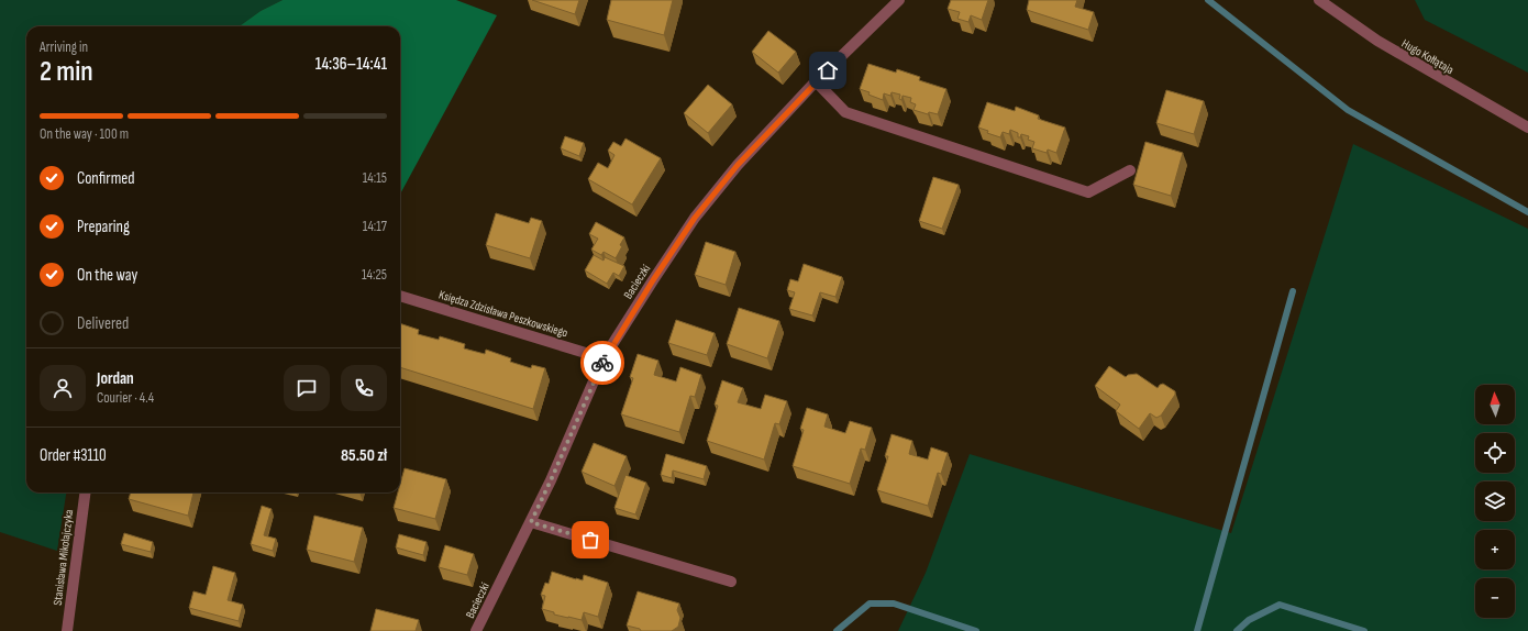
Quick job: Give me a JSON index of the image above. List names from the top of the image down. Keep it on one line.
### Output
{"streets":{"street":["Hugo Kołłątaja","Bacieczki","Księdza Zdzisława Peszkowskiego","Stanisława Mikołajczyka"]},"crossings":[["Bacieczki","Księdza Zdzisława Peszkowskiego"]],"north":"top","page":{"heading":["2 min","Arriving in","14:36–14:41"],"panel":["Jordan","Courier · 4.4","Order #3110","85.50 zł"],"bar":"On the way · 100 m","list":[["Confirmed","14:15"],["Preparing","14:17"],["On the way","14:25"],"Delivered"],"map_buttons":["+","−"]}}
